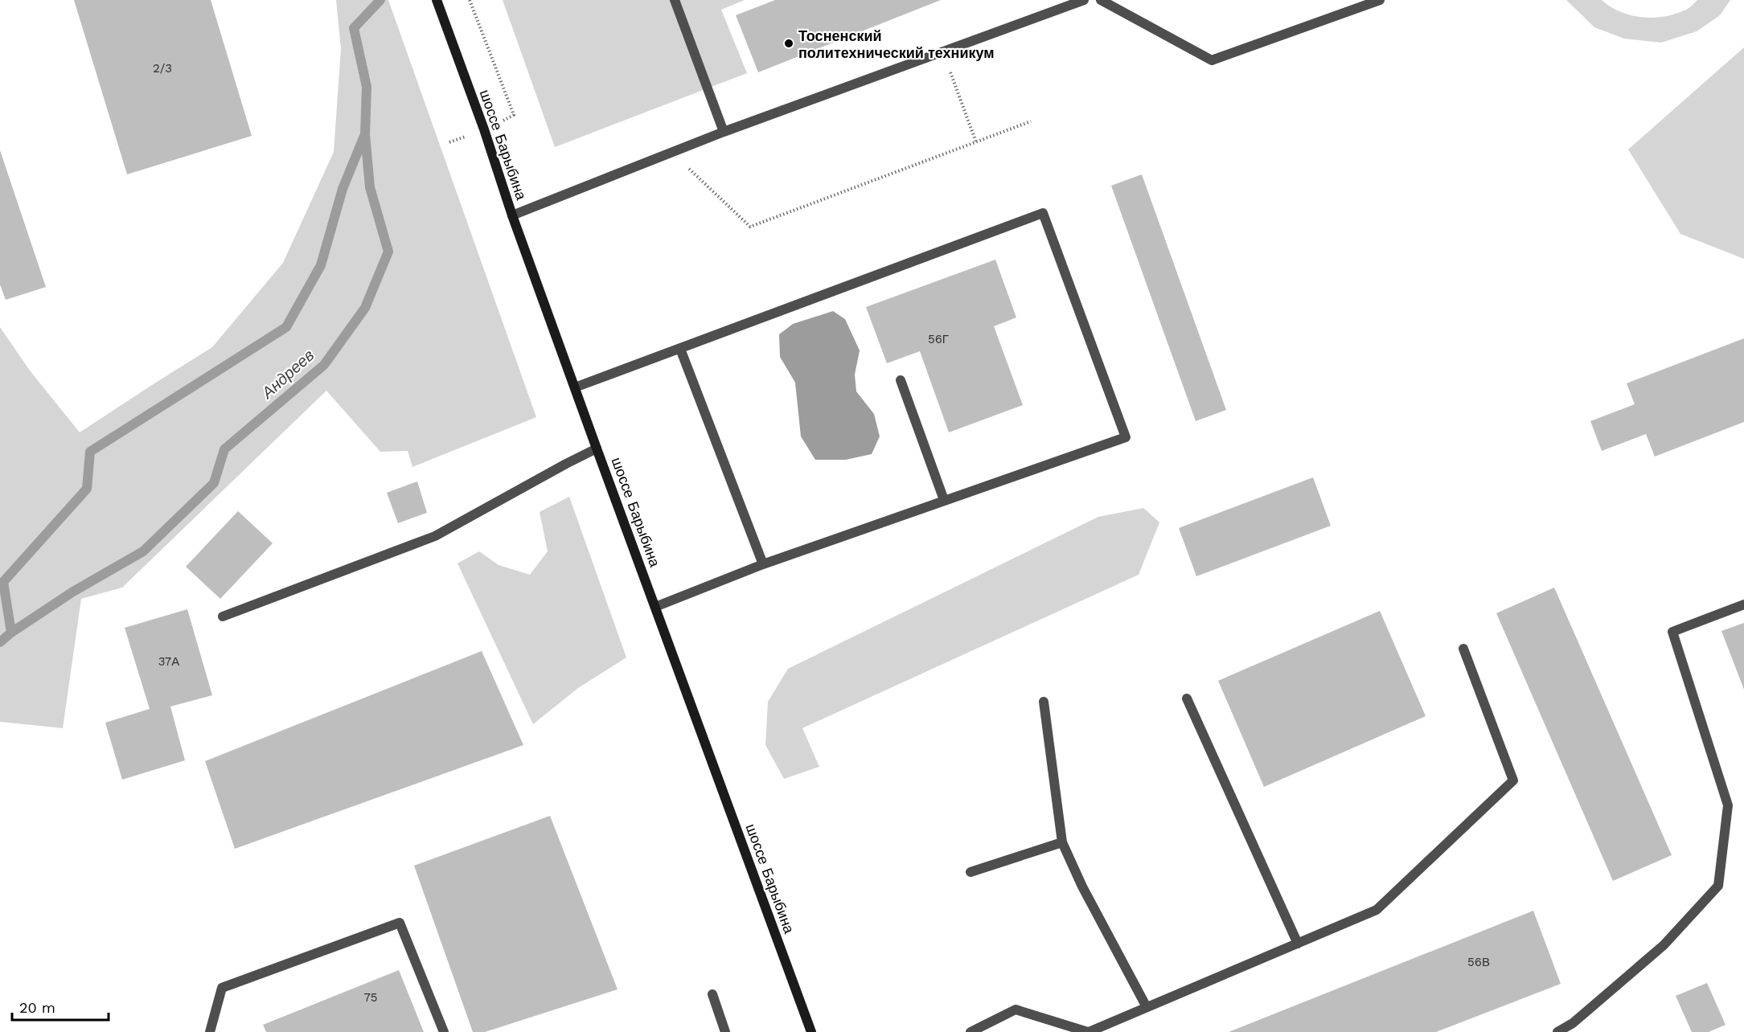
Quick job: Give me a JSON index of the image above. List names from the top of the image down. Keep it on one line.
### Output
{"streets":{"main road":["шоссе Барыбина"]},"water":["Андреев"],"places":["Тосненский политехнический техникум"],"house_numbers":["2/3","56Г","37А","56В","75"],"scale_bar":"20 m"}
